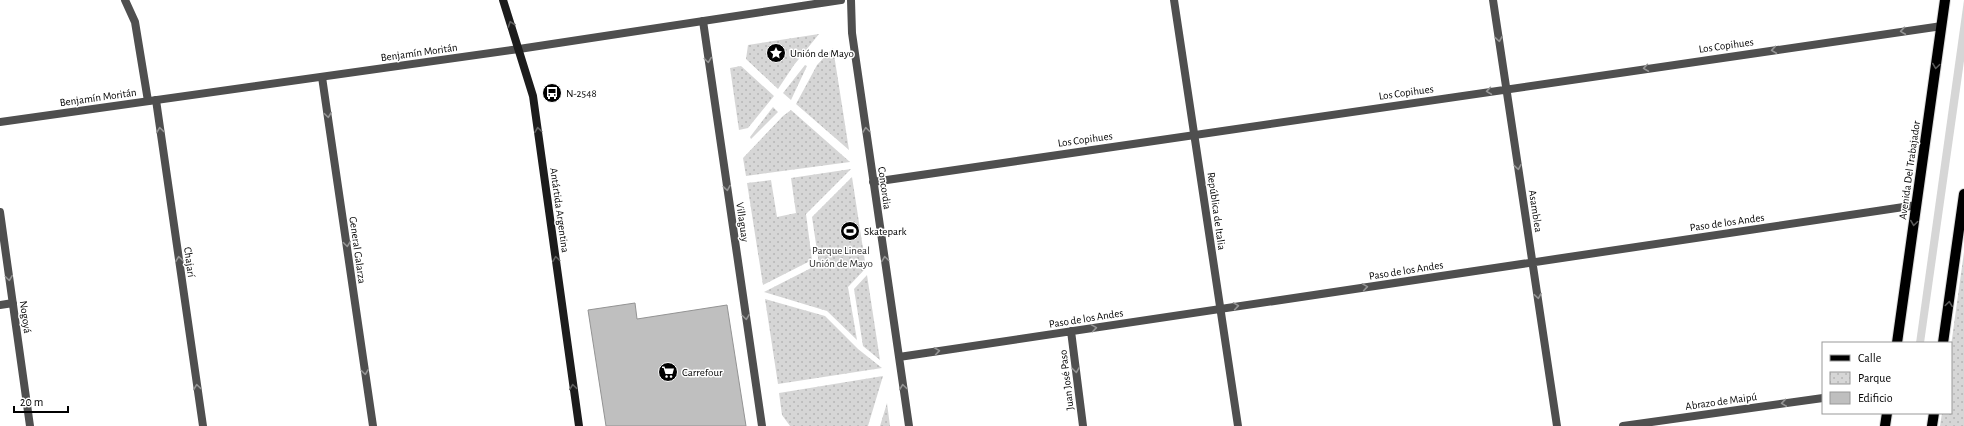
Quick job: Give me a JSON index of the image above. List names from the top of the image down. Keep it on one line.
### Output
{"streets":{"main road":["Avenida Del Trabajador","Antártida Argentina"],"street":["Los Copihues","Benjamín Moritán","Concordia","República de Italia","Asamblea","Villaguay","Paso de los Andes","General Galarza","Chajarí","Nogoyá","Juan José Paso","Abrazo de Maipú"]},"crossings":[["Los Copihues","Avenida Del Trabajador"],["Los Copihues","Concordia"],["Los Copihues","República de Italia"],["Los Copihues","Asamblea"],["Benjamín Moritán","Antártida Argentina"],["Benjamín Moritán","Villaguay"],["Benjamín Moritán","General Galarza"],["Benjamín Moritán","Chajarí"],["Avenida Del Trabajador","Paso de los Andes"],["Concordia","Paso de los Andes"],["República de Italia","Paso de los Andes"],["Asamblea","Paso de los Andes"],["Paso de los Andes","Juan José Paso"]],"one_way":["Los Copihues","Concordia","Antártida Argentina","Asamblea","Villaguay","Paso de los Andes","General Galarza","Chajarí","Nogoyá","Juan José Paso","Abrazo de Maipú"],"parks":["Parque Lineal Unión de Mayo"],"places":{"place":["Unión de Mayo"],"bus stop":["N-2548"],"sports":["Skatepark"],"supermarket":["Carrefour"]},"legend":["Calle","Parque","Edificio"],"scale_bar":"20 m"}
